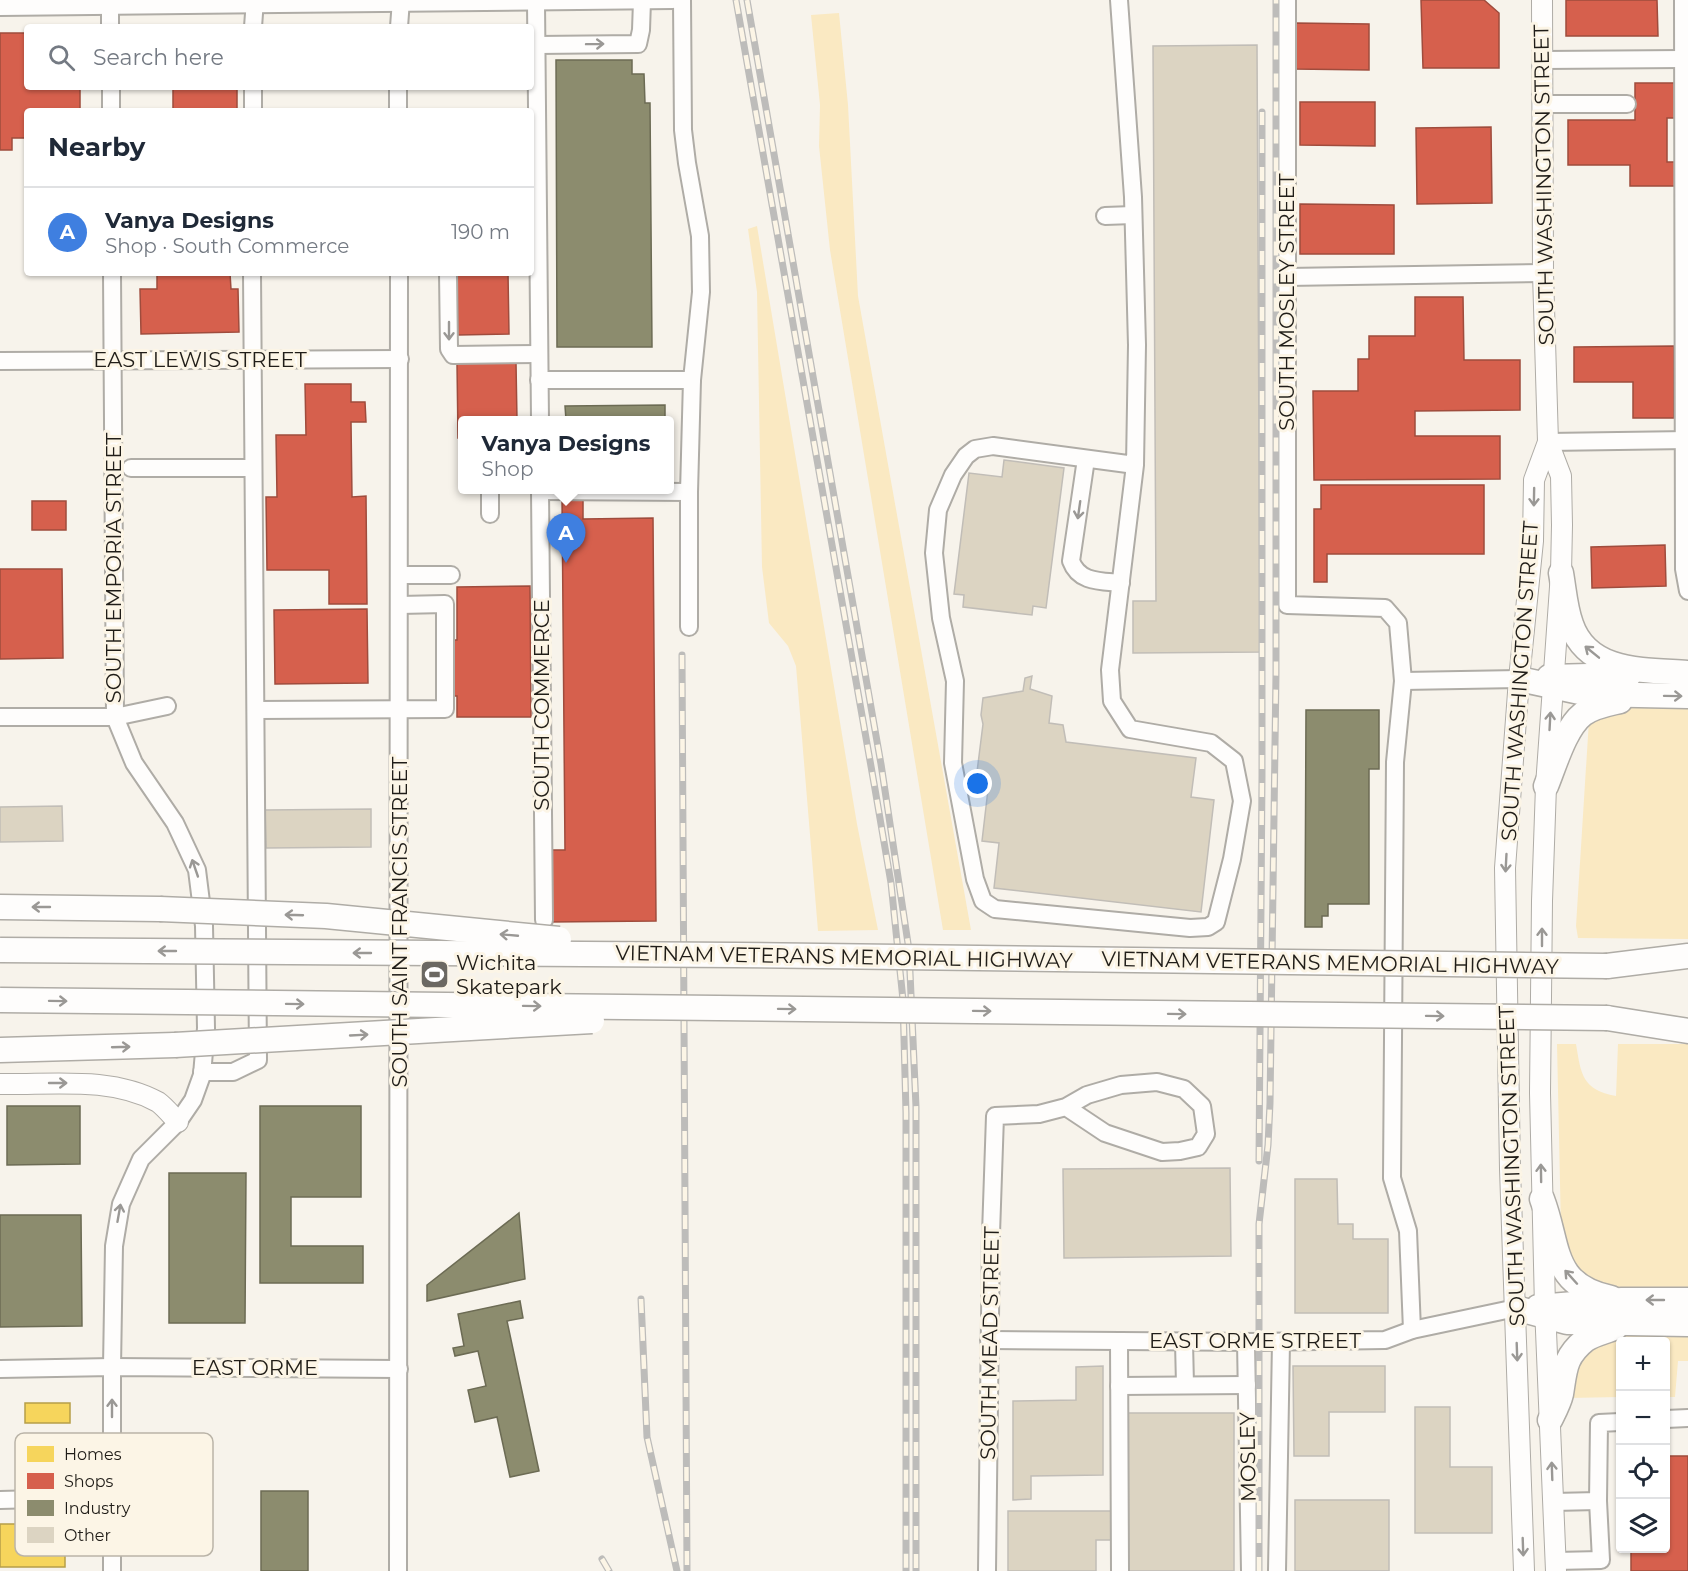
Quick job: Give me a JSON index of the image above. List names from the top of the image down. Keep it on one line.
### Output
{"streets":{"highway":["VIETNAM VETERANS MEMORIAL HIGHWAY"],"main road":["SOUTH WASHINGTON STREET"],"street":["SOUTH MOSLEY STREET","EAST LEWIS STREET","SOUTH EMPORIA STREET","SOUTH COMMERCE","SOUTH SAINT FRANCIS STREET","EAST ORME STREET","SOUTH MEAD STREET","EAST ORME","MOSLEY"]},"crossings":[["SOUTH WASHINGTON STREET","EAST ORME STREET"],["EAST LEWIS STREET","SOUTH EMPORIA STREET"],["EAST LEWIS STREET","SOUTH SAINT FRANCIS STREET"],["SOUTH EMPORIA STREET","EAST ORME"],["SOUTH SAINT FRANCIS STREET","EAST ORME"],["EAST ORME STREET","SOUTH MEAD STREET"],["EAST ORME STREET","MOSLEY"]],"one_way":["SOUTH EMPORIA STREET"],"places":{"sports":["Wichita Skatepark"]},"legend":["Homes","Shops","Industry","Other"],"page":{"search":"Search here","heading":"Nearby","list":[{"mark":"A","name":"Vanya Designs","note":"Shop · South Commerce","value":"190 m"}],"popup":["Vanya Designs","Shop"],"pins":"A","map_buttons":["+","−"]}}
